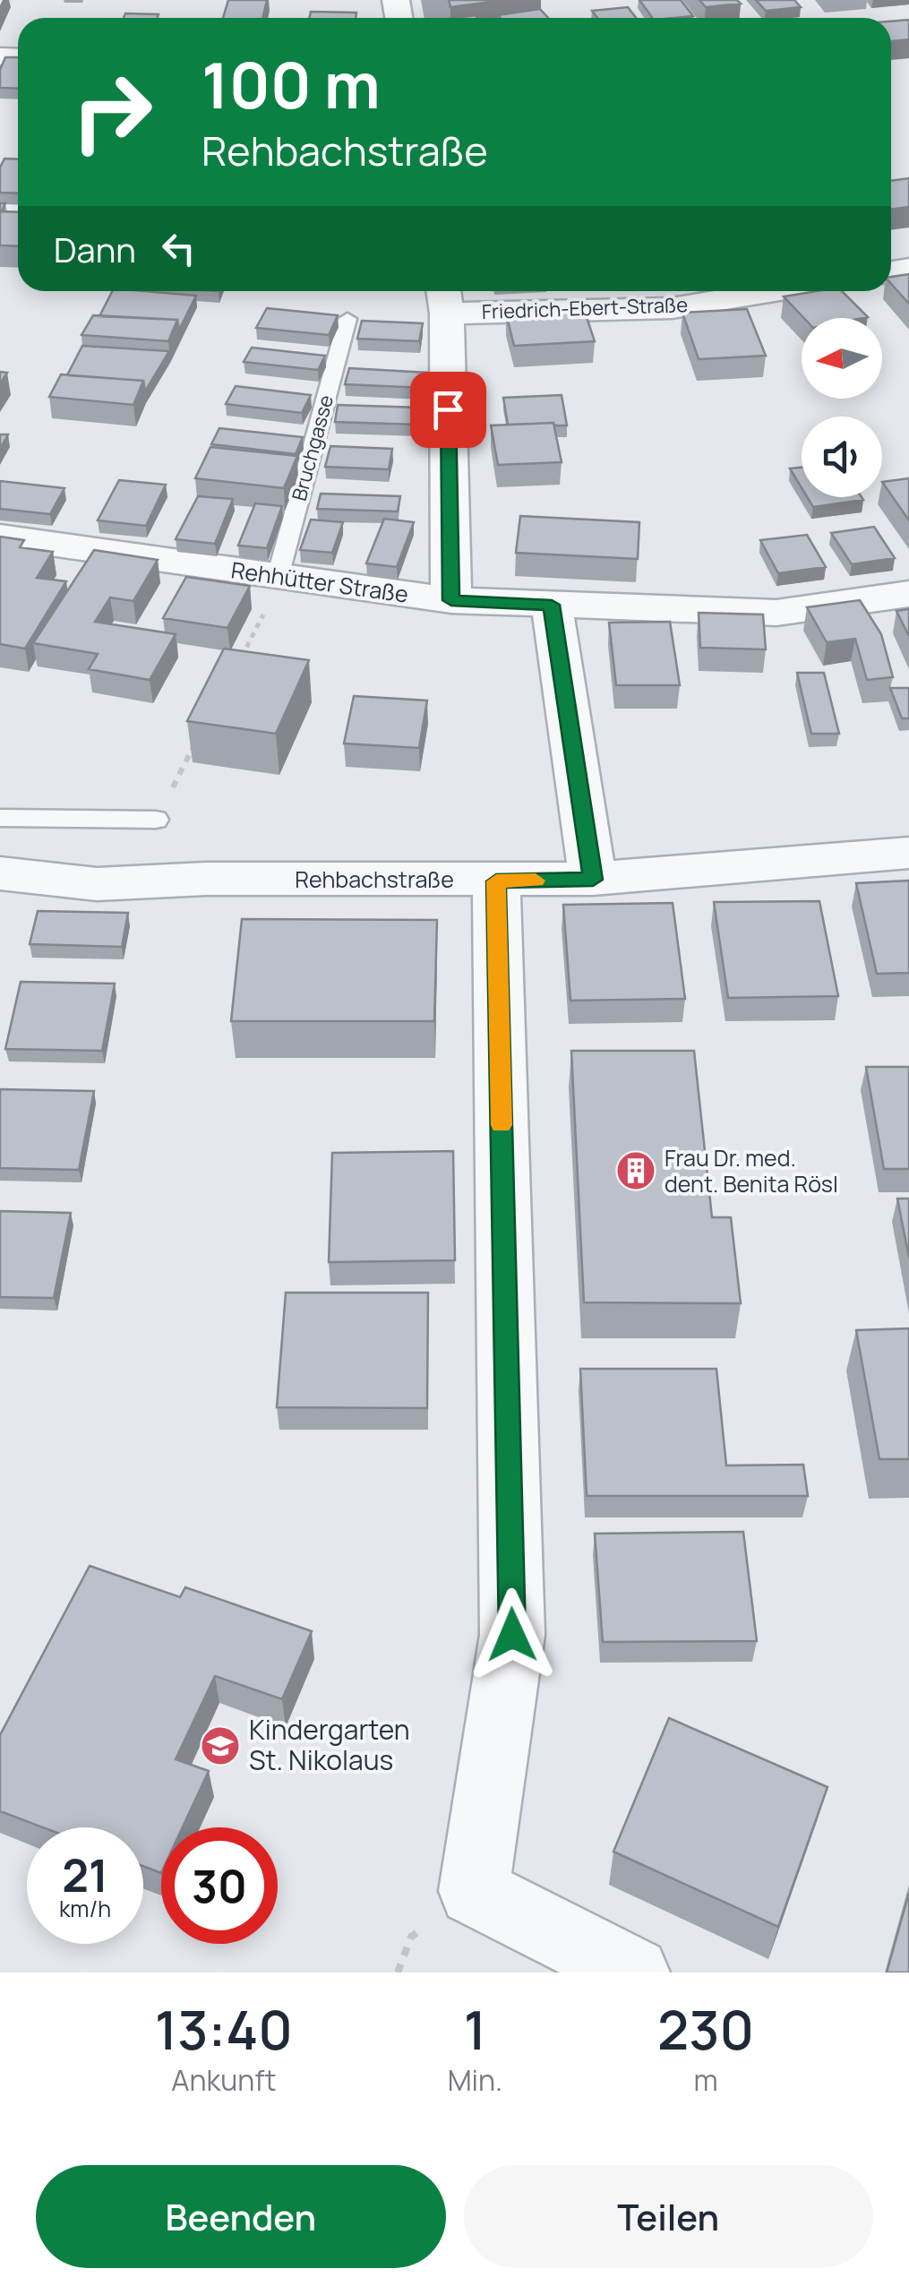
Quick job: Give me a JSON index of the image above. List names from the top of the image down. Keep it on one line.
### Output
{"streets":{"street":["Friedrich-Ebert-Straße","Rehhütter Straße","Rehbachstraße"],"lane":["Bruchgasse"]},"crossings":[["Bruchgasse","Rehhütter Straße"]],"places":{"building":["Frau Dr. med. dent. Benita Rösl"],"school or university":["Kindergarten St. Nikolaus"]},"north":"left","page":{"turn":["100 m","Rehbachstraße"],"then":"Dann","speed":"21 km/h","limit":"30","eta":["13:40","Ankunft","1","Min.","230","m"],"buttons":["Beenden","Teilen"]}}
